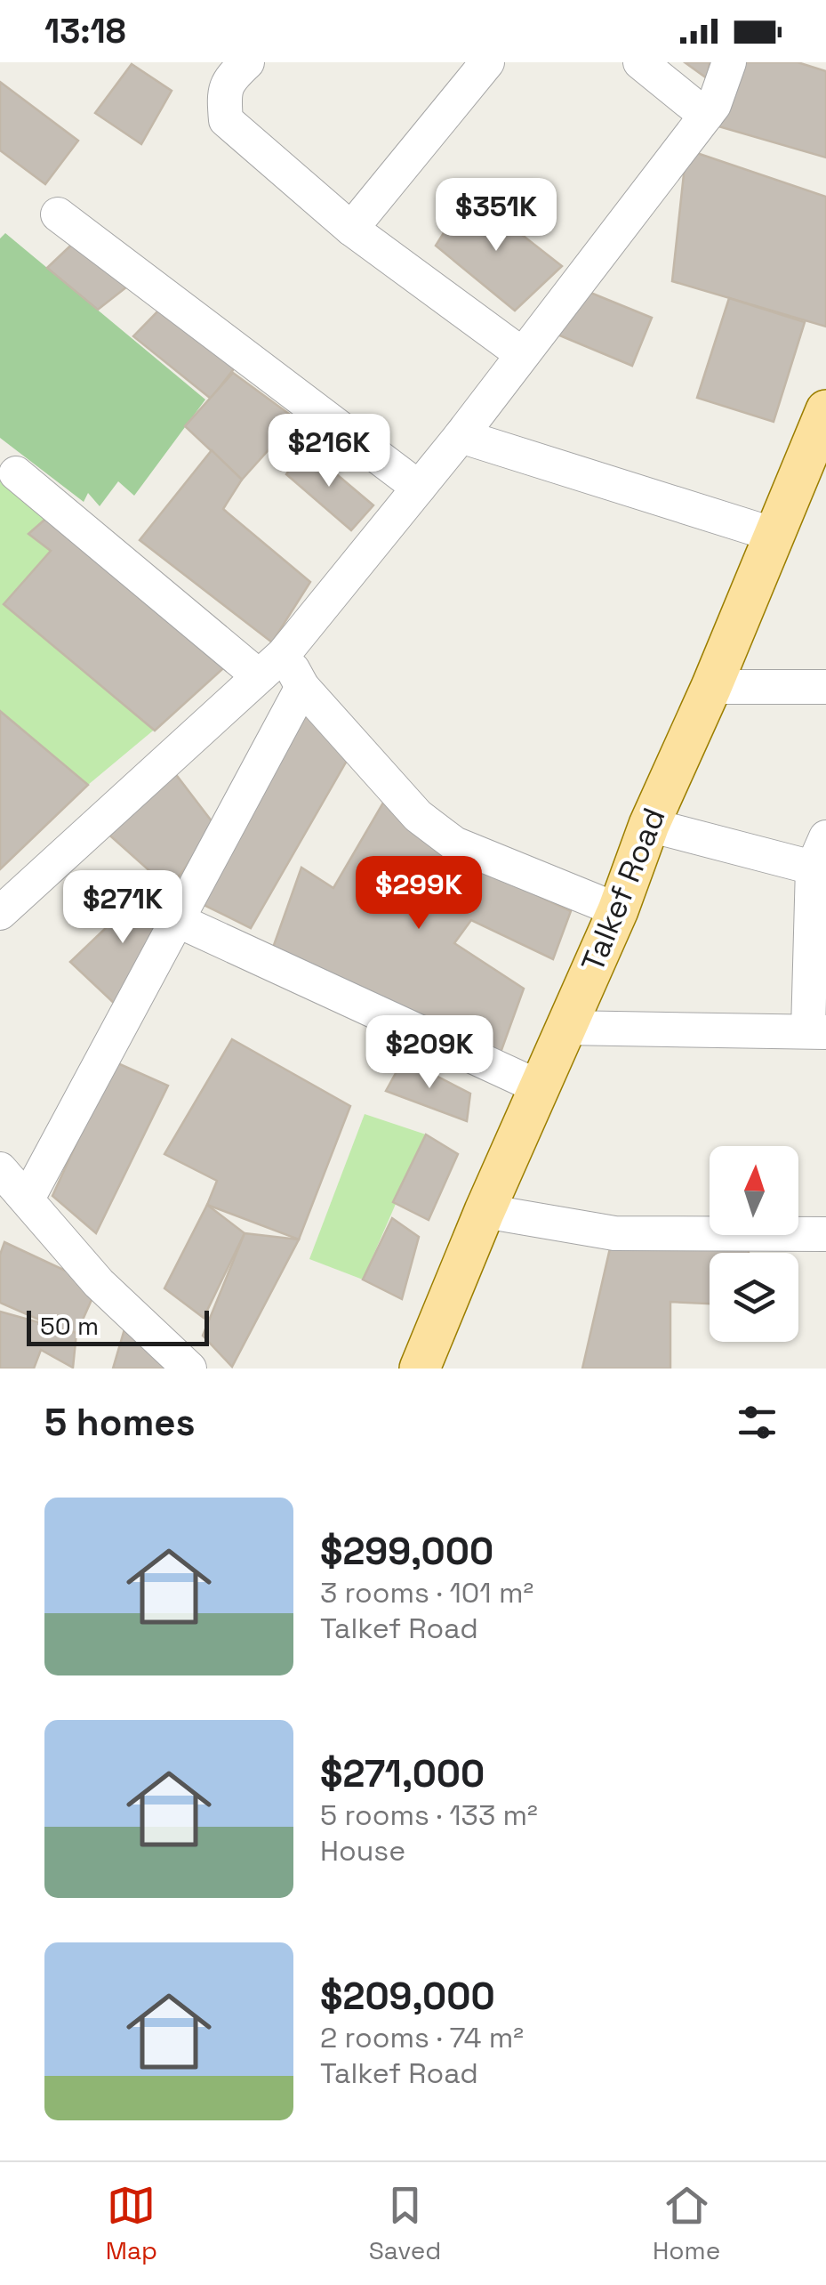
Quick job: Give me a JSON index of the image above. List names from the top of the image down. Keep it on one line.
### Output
{"streets":{"main road":["Talkef Road"]},"scale_bar":"50 m","north":"top","page":{"status":"13:18","price":["$351K","$216K","$299K","$271K","$209K"],"scale":"50 m","heading":"5 homes","list":[{"name":"$299,000","note":"3 rooms · 101 m² · Talkef Road"},{"name":"$271,000","note":"5 rooms · 133 m² · House"},{"name":"$209,000","note":"2 rooms · 74 m² · Talkef Road"}],"tabs":["Map","Saved","Home"]}}
